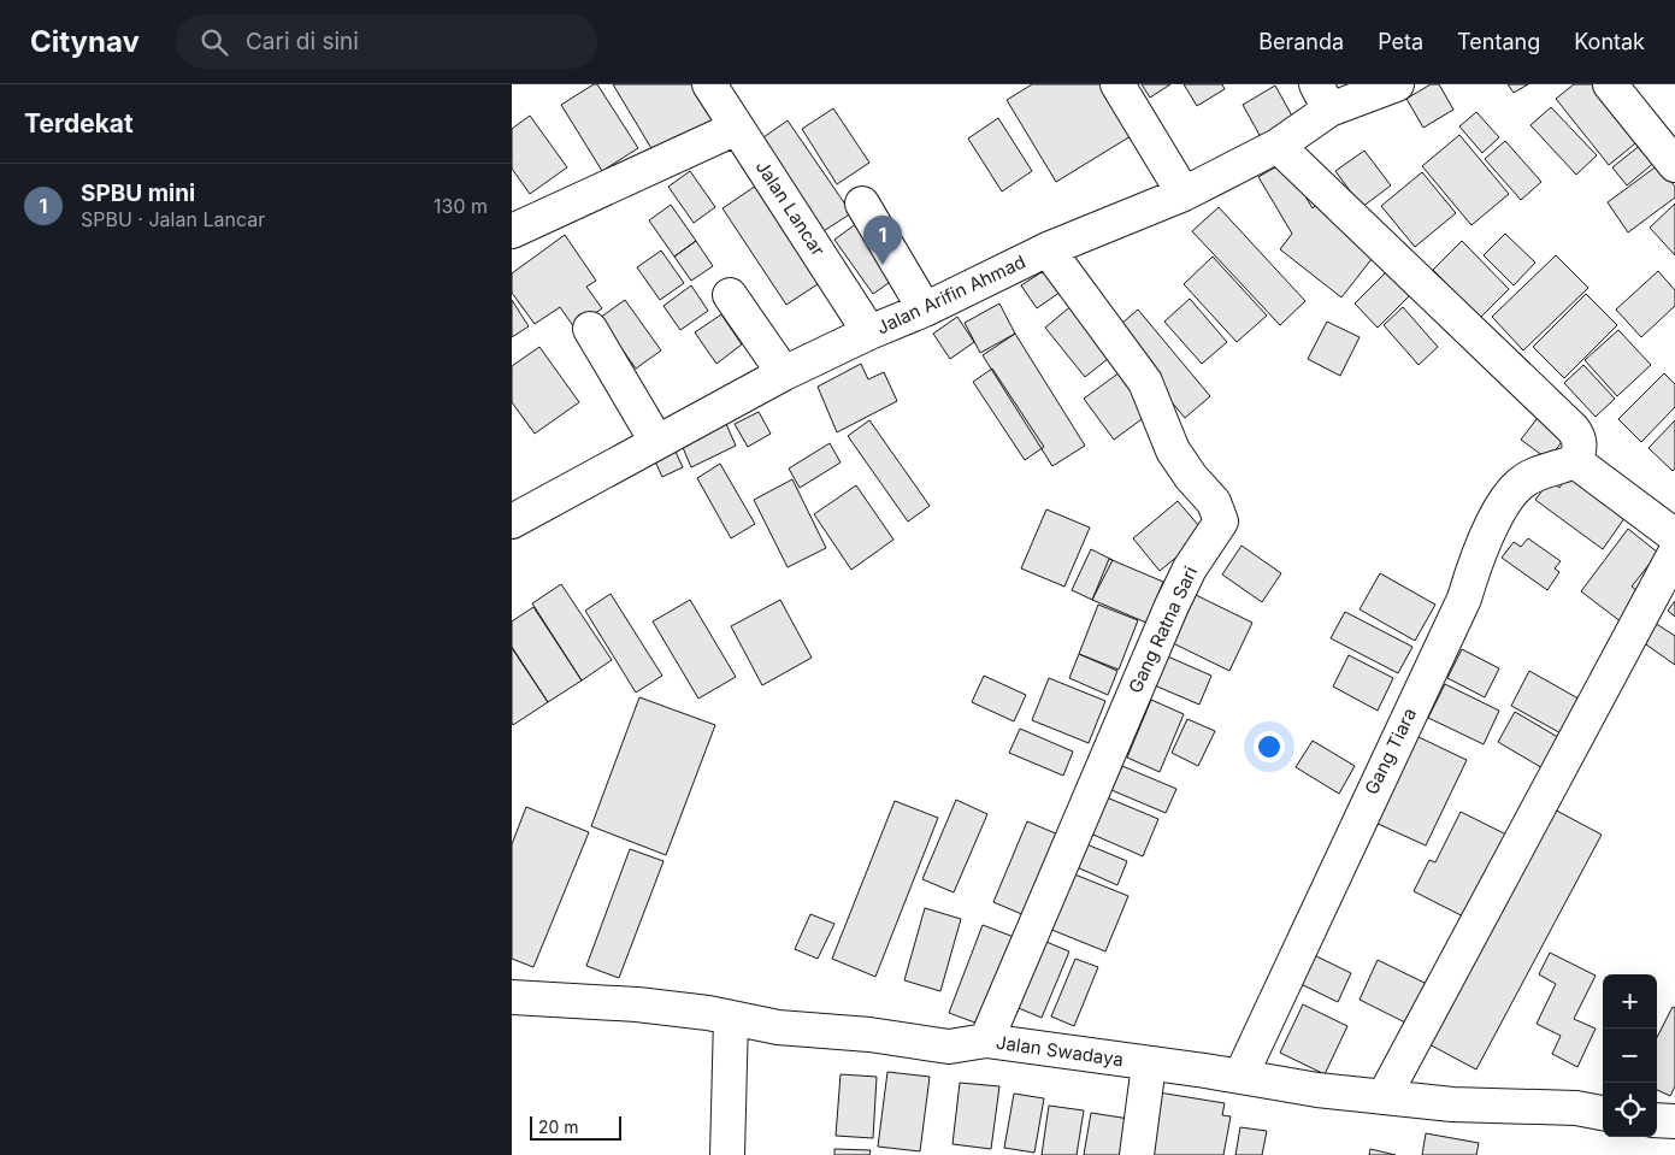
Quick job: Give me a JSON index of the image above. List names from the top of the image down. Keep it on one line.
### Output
{"streets":{"street":["Jalan Lancar","Jalan Arifin Ahmad","Gang Ratna Sari","Gang Tiara","Jalan Swadaya"]},"crossings":[["Jalan Lancar","Jalan Arifin Ahmad"],["Jalan Arifin Ahmad","Gang Ratna Sari"],["Gang Ratna Sari","Jalan Swadaya"],["Gang Tiara","Jalan Swadaya"]],"scale_bar":"20 m","page":{"header":"Citynav","search":"Cari di sini","nav":["Beranda","Peta","Tentang","Kontak"],"heading":"Terdekat","list":[{"mark":"1","name":"SPBU mini","note":"SPBU · Jalan Lancar","value":"130 m"}],"pins":"1","map_buttons":["+","−"],"scale":"20 m"}}
